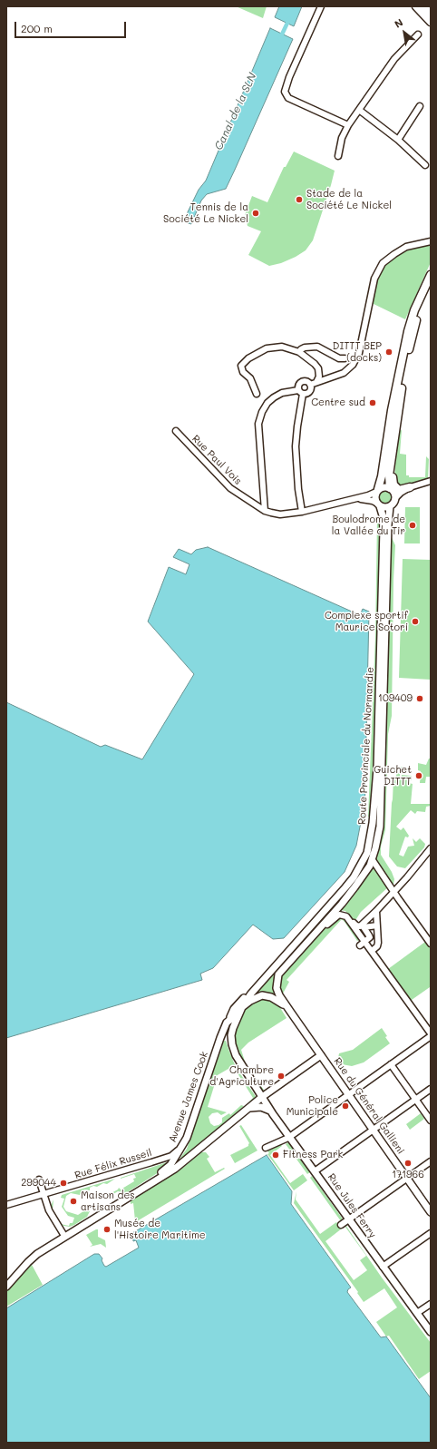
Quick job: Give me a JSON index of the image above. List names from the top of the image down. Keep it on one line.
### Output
{"streets":{"main road":["Route Provinciale du Normandie","Avenue James Cook","Rue du Général Gallieni","Rue Jules Ferry"],"street":["Rue Paul Vois","Rue Félix Russeil"]},"crossings":[["Route Provinciale du Normandie","Avenue James Cook"],["Route Provinciale du Normandie","Rue du Général Gallieni"],["Route Provinciale du Normandie","Rue Jules Ferry"],["Avenue James Cook","Rue du Général Gallieni"],["Avenue James Cook","Rue Félix Russeil"],["Avenue James Cook","Rue Jules Ferry"],["Rue du Général Gallieni","Rue Jules Ferry"]],"water":["Canal de la SLN"],"places":["Stade de la Société Le Nickel","Tennis de la Société Le Nickel","DITTT BEP (docks)","Centre sud","Boulodrome de la Vallée du Tir","Complexe sportif Maurice Sotori","109409","Guichet DITTT","Chambre d'Agriculture","Police Municipale","Fitness Park","171966","299044","Maison des artisans","Musée de l'Histoire Maritime"],"scale_bar":"200 m","north":"top left"}
